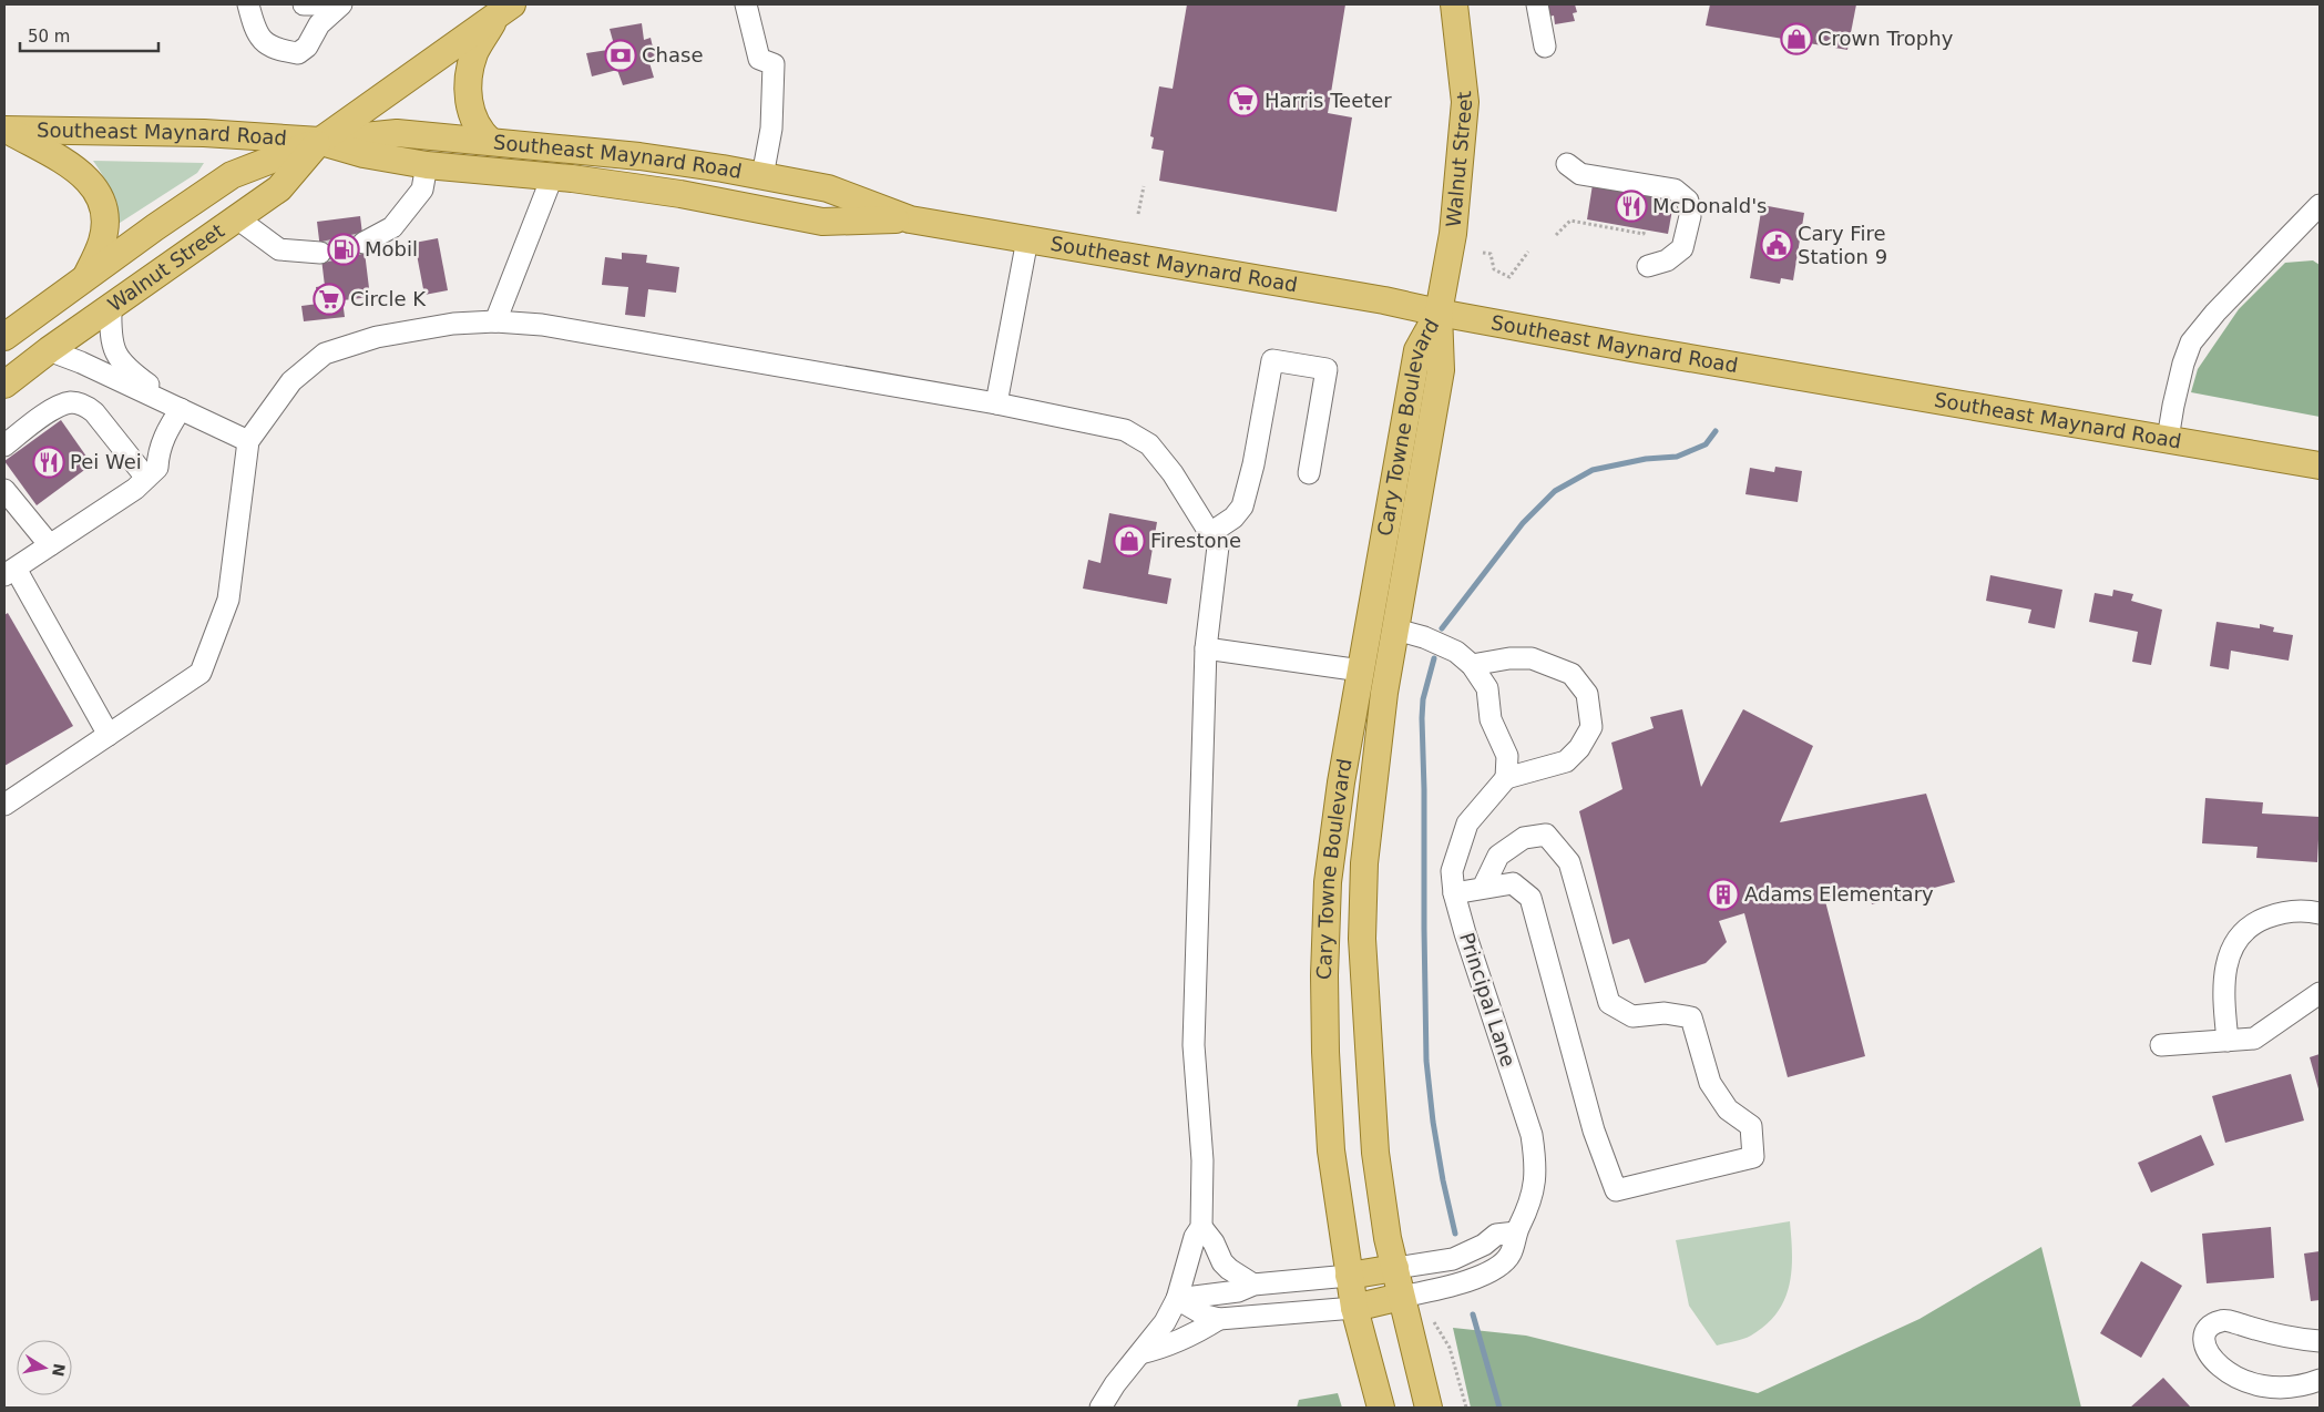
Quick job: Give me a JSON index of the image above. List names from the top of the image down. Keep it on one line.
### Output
{"streets":{"main road":["Southeast Maynard Road","Walnut Street","Cary Towne Boulevard"],"street":["Principal Lane"]},"crossings":[["Southeast Maynard Road","Walnut Street"],["Southeast Maynard Road","Cary Towne Boulevard"],["Walnut Street","Cary Towne Boulevard"],["Cary Towne Boulevard","Principal Lane"]],"places":{"shop":["Crown Trophy","Firestone"],"bank":["Chase"],"supermarket":["Harris Teeter","Circle K"],"restaurant":["McDonald's","Pei Wei"],"public building":["Cary Fire Station 9"],"fuel station":["Mobil"],"building":["Adams Elementary"]},"scale_bar":"50 m","north":"right"}
